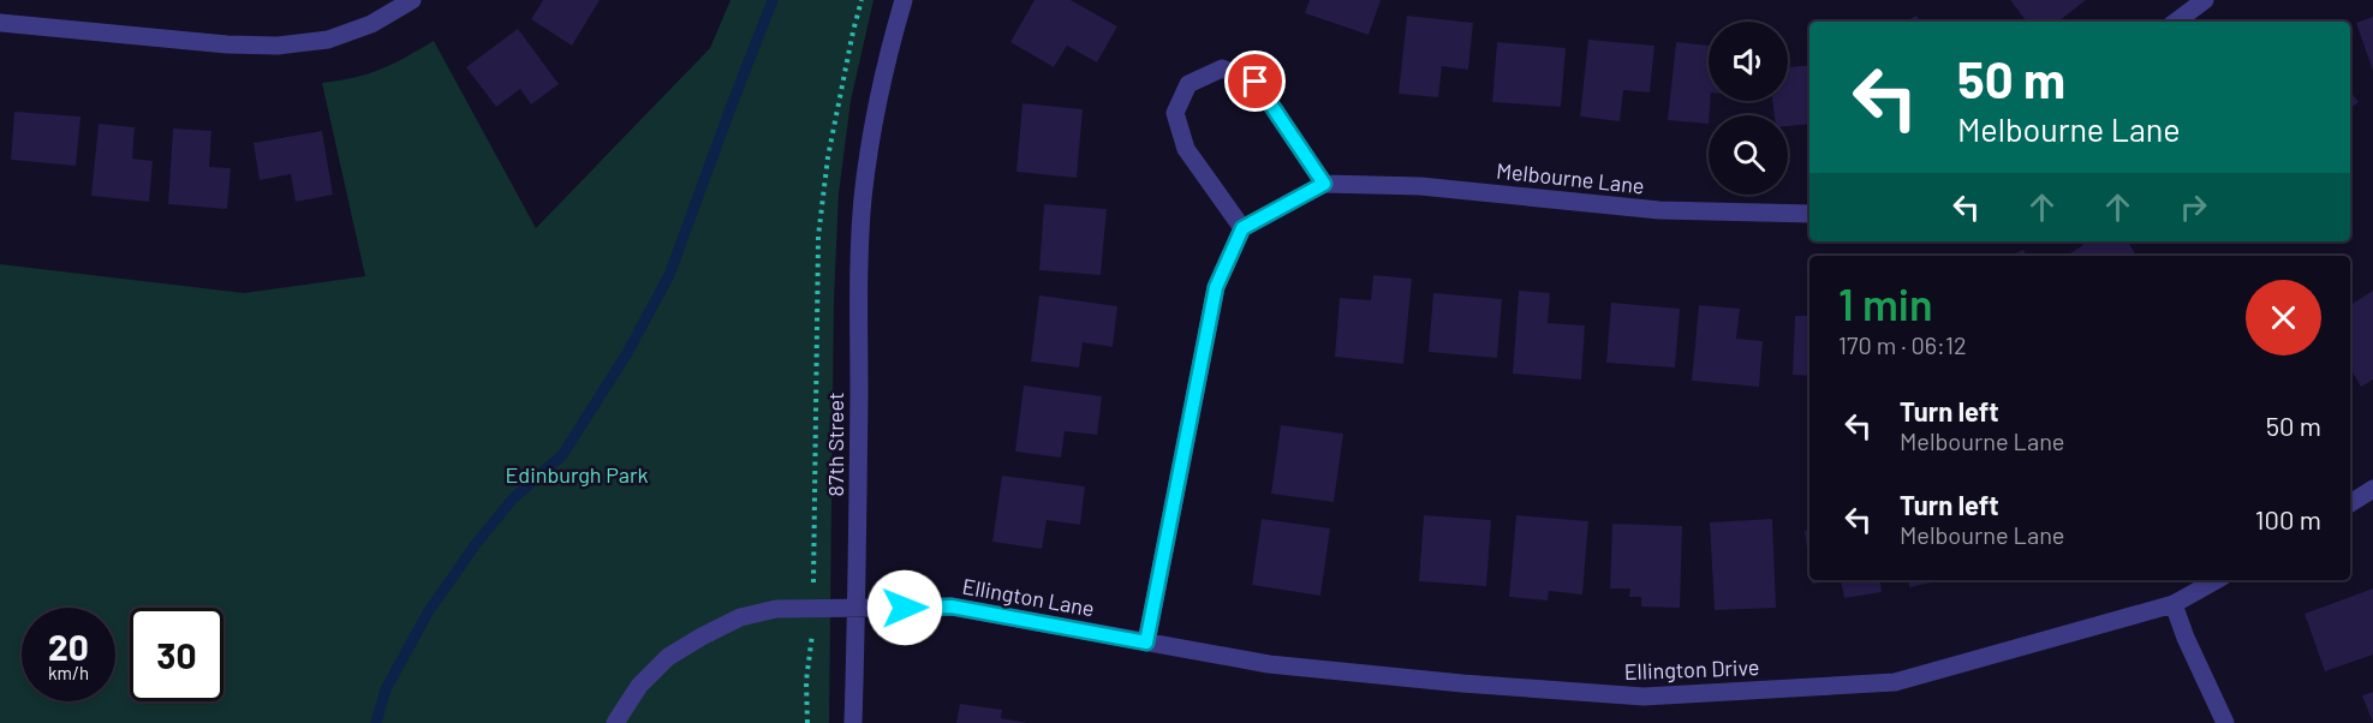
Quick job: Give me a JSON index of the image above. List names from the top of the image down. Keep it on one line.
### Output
{"streets":{"street":["Melbourne Lane","87th Street","Ellington Lane","Ellington Drive"]},"crossings":[["87th Street","Ellington Lane"],["Ellington Lane","Ellington Drive"]],"parks":["Edinburgh Park"],"page":{"turn":["50 m","Melbourne Lane"],"heading":["1 min","170 m · 06:12"],"list":[{"name":"Turn left","note":"Melbourne Lane","value":"50 m"},{"name":"Turn left","note":"Melbourne Lane","value":"100 m"}],"speed":"20 km/h","limit":"30"}}
